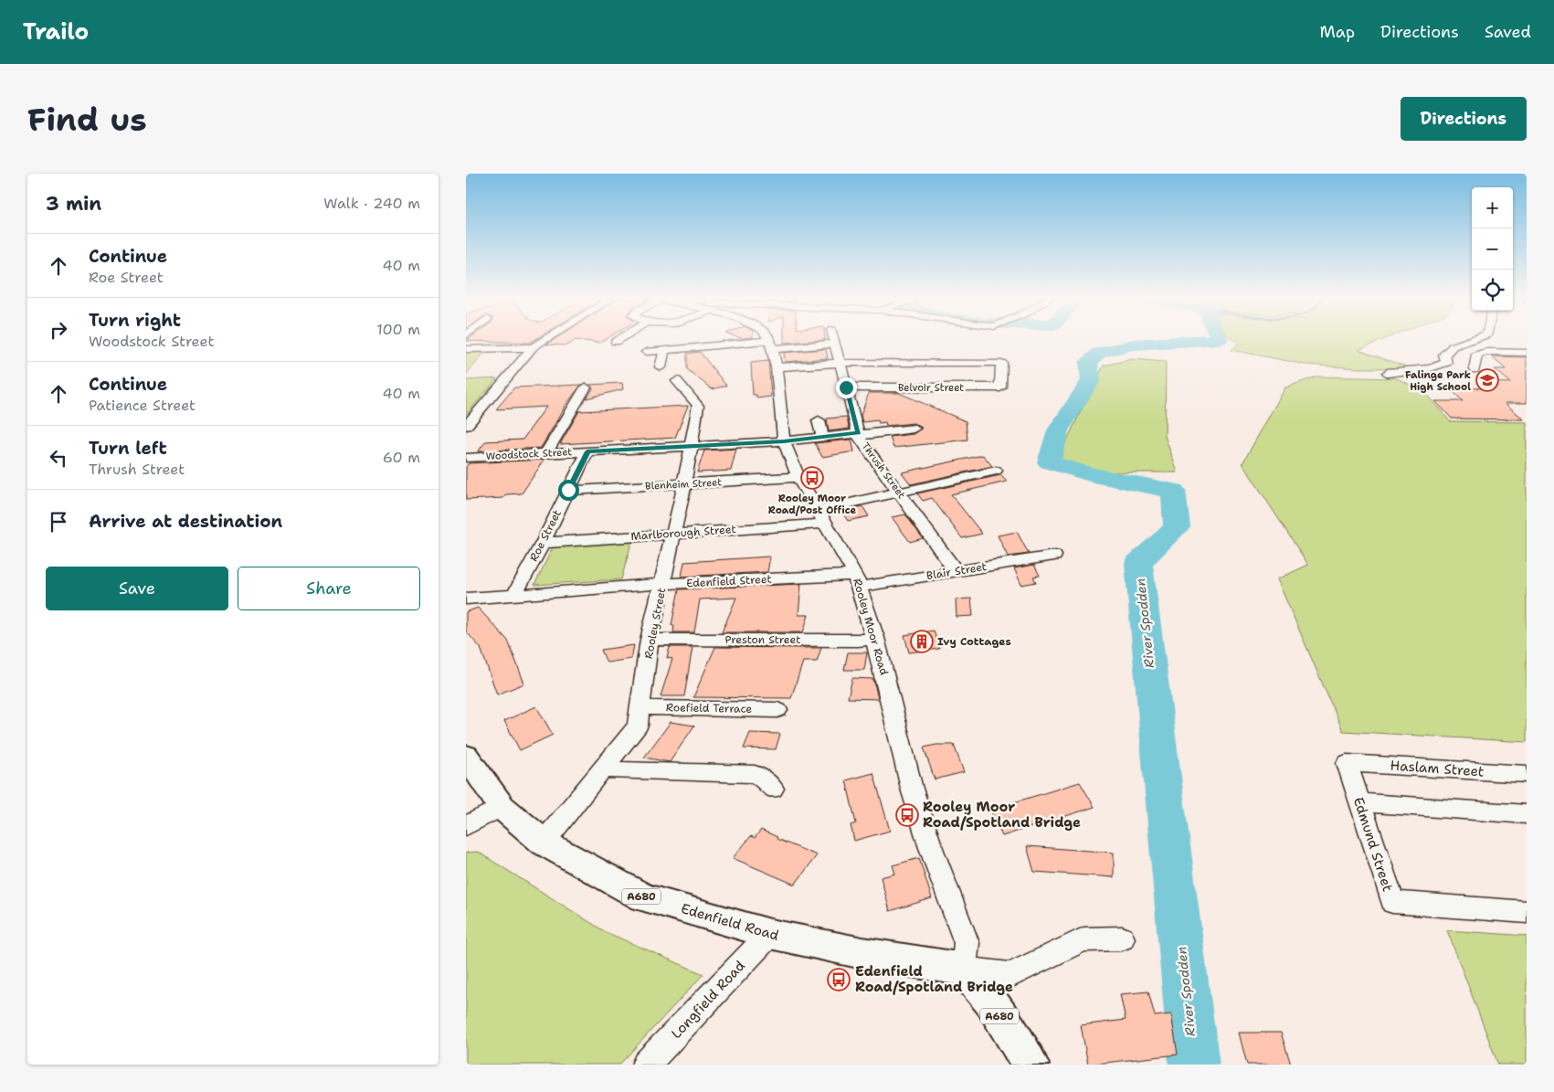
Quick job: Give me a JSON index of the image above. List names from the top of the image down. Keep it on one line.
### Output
{"streets":{"main road":["A680","Edenfield Road"],"street":["Belvoir Street","Woodstock Street","Thrush Street","Blenheim Street","Marlborough Street","Roe Street","Blair Street","Edenfield Street","Rooley Street","Rooley Moor Road","Preston Street","Roefield Terrace","Haslam Street","Edmund Street","Longfield Road"]},"crossings":[["Belvoir Street","Thrush Street"],["Woodstock Street","Thrush Street"],["Woodstock Street","Roe Street"],["Woodstock Street","Rooley Street"],["Woodstock Street","Rooley Moor Road"],["Thrush Street","Blair Street"],["Blenheim Street","Roe Street"],["Blenheim Street","Rooley Street"],["Blenheim Street","Rooley Moor Road"],["Marlborough Street","Roe Street"],["Marlborough Street","Rooley Street"],["Marlborough Street","Rooley Moor Road"],["Roe Street","Edenfield Street"],["Blair Street","Edenfield Street"],["Blair Street","Rooley Moor Road"],["Edenfield Street","Rooley Street"],["Edenfield Street","Rooley Moor Road"],["Rooley Street","Preston Street"],["Rooley Street","Roefield Terrace"],["Rooley Street","Edenfield Road"],["Rooley Moor Road","Preston Street"],["Rooley Moor Road","A680"],["Rooley Moor Road","Edenfield Road"],["Haslam Street","Edmund Street"],["A680","Edenfield Road"],["Edenfield Road","Longfield Road"]],"water":["River Spodden"],"places":{"school or university":["Falinge Park High School"],"bus stop":["Rooley Moor Road/Post Office","Rooley Moor Road/Spotland Bridge","Edenfield Road/Spotland Bridge"],"building":["Ivy Cottages"]},"page":{"header":"Trailo","nav":["Map","Directions","Saved"],"buttons":["Directions",["Save","Share"]],"title":"Find us","heading":["3 min","Walk · 240 m"],"map_buttons":["+","−"],"list":[["Continue","Roe Street","40 m"],["Turn right","Woodstock Street","100 m"],["Continue","Patience Street","40 m"],["Turn left","Thrush Street","60 m"],"Arrive at destination"]}}
